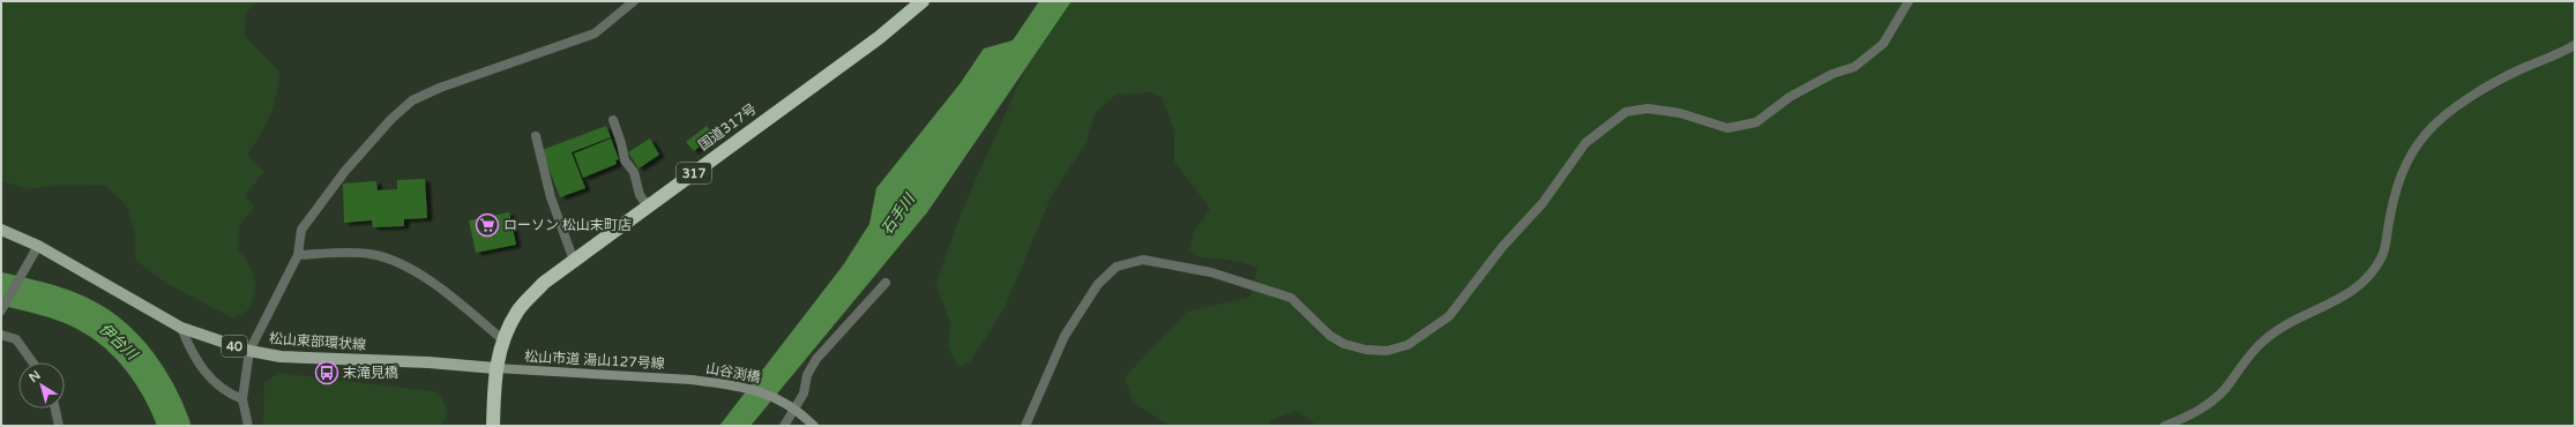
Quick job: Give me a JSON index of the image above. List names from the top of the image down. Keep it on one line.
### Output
{"streets":{"highway":["国道317号","317"],"main road":["松山東部環状線","40"],"street":["松山市道 湯山127号線","山谷渕橋"]},"crossings":[["国道317号","松山東部環状線"],["国道317号","松山市道 湯山127号線"],["松山東部環状線","松山市道 湯山127号線"],["松山市道 湯山127号線","山谷渕橋"]],"water":["石手川","伊台川"],"places":{"supermarket":["ローソン 松山末町店"],"bus stop":["末滝見橋"]},"north":"top left"}
